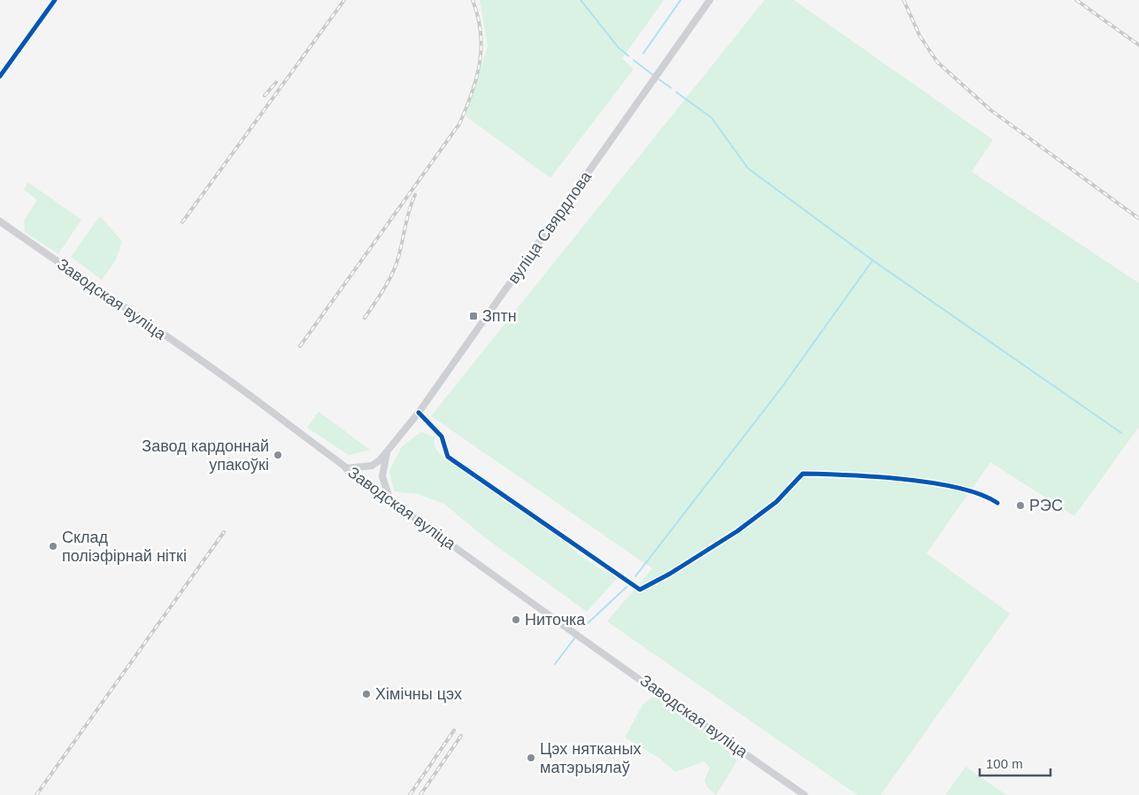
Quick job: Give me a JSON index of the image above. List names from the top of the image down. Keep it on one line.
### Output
{"streets":{"main road":["вуліца Свярдлова","Заводская вуліца"]},"places":{"transit":["Зптн"],"other":["Завод кардоннай упакоўкі","РЭС","Склад поліэфірнай ніткі","Ниточка","Хімічны цэх","Цэх нятканых матэрыялаў"]},"scale_bar":"100 m"}
